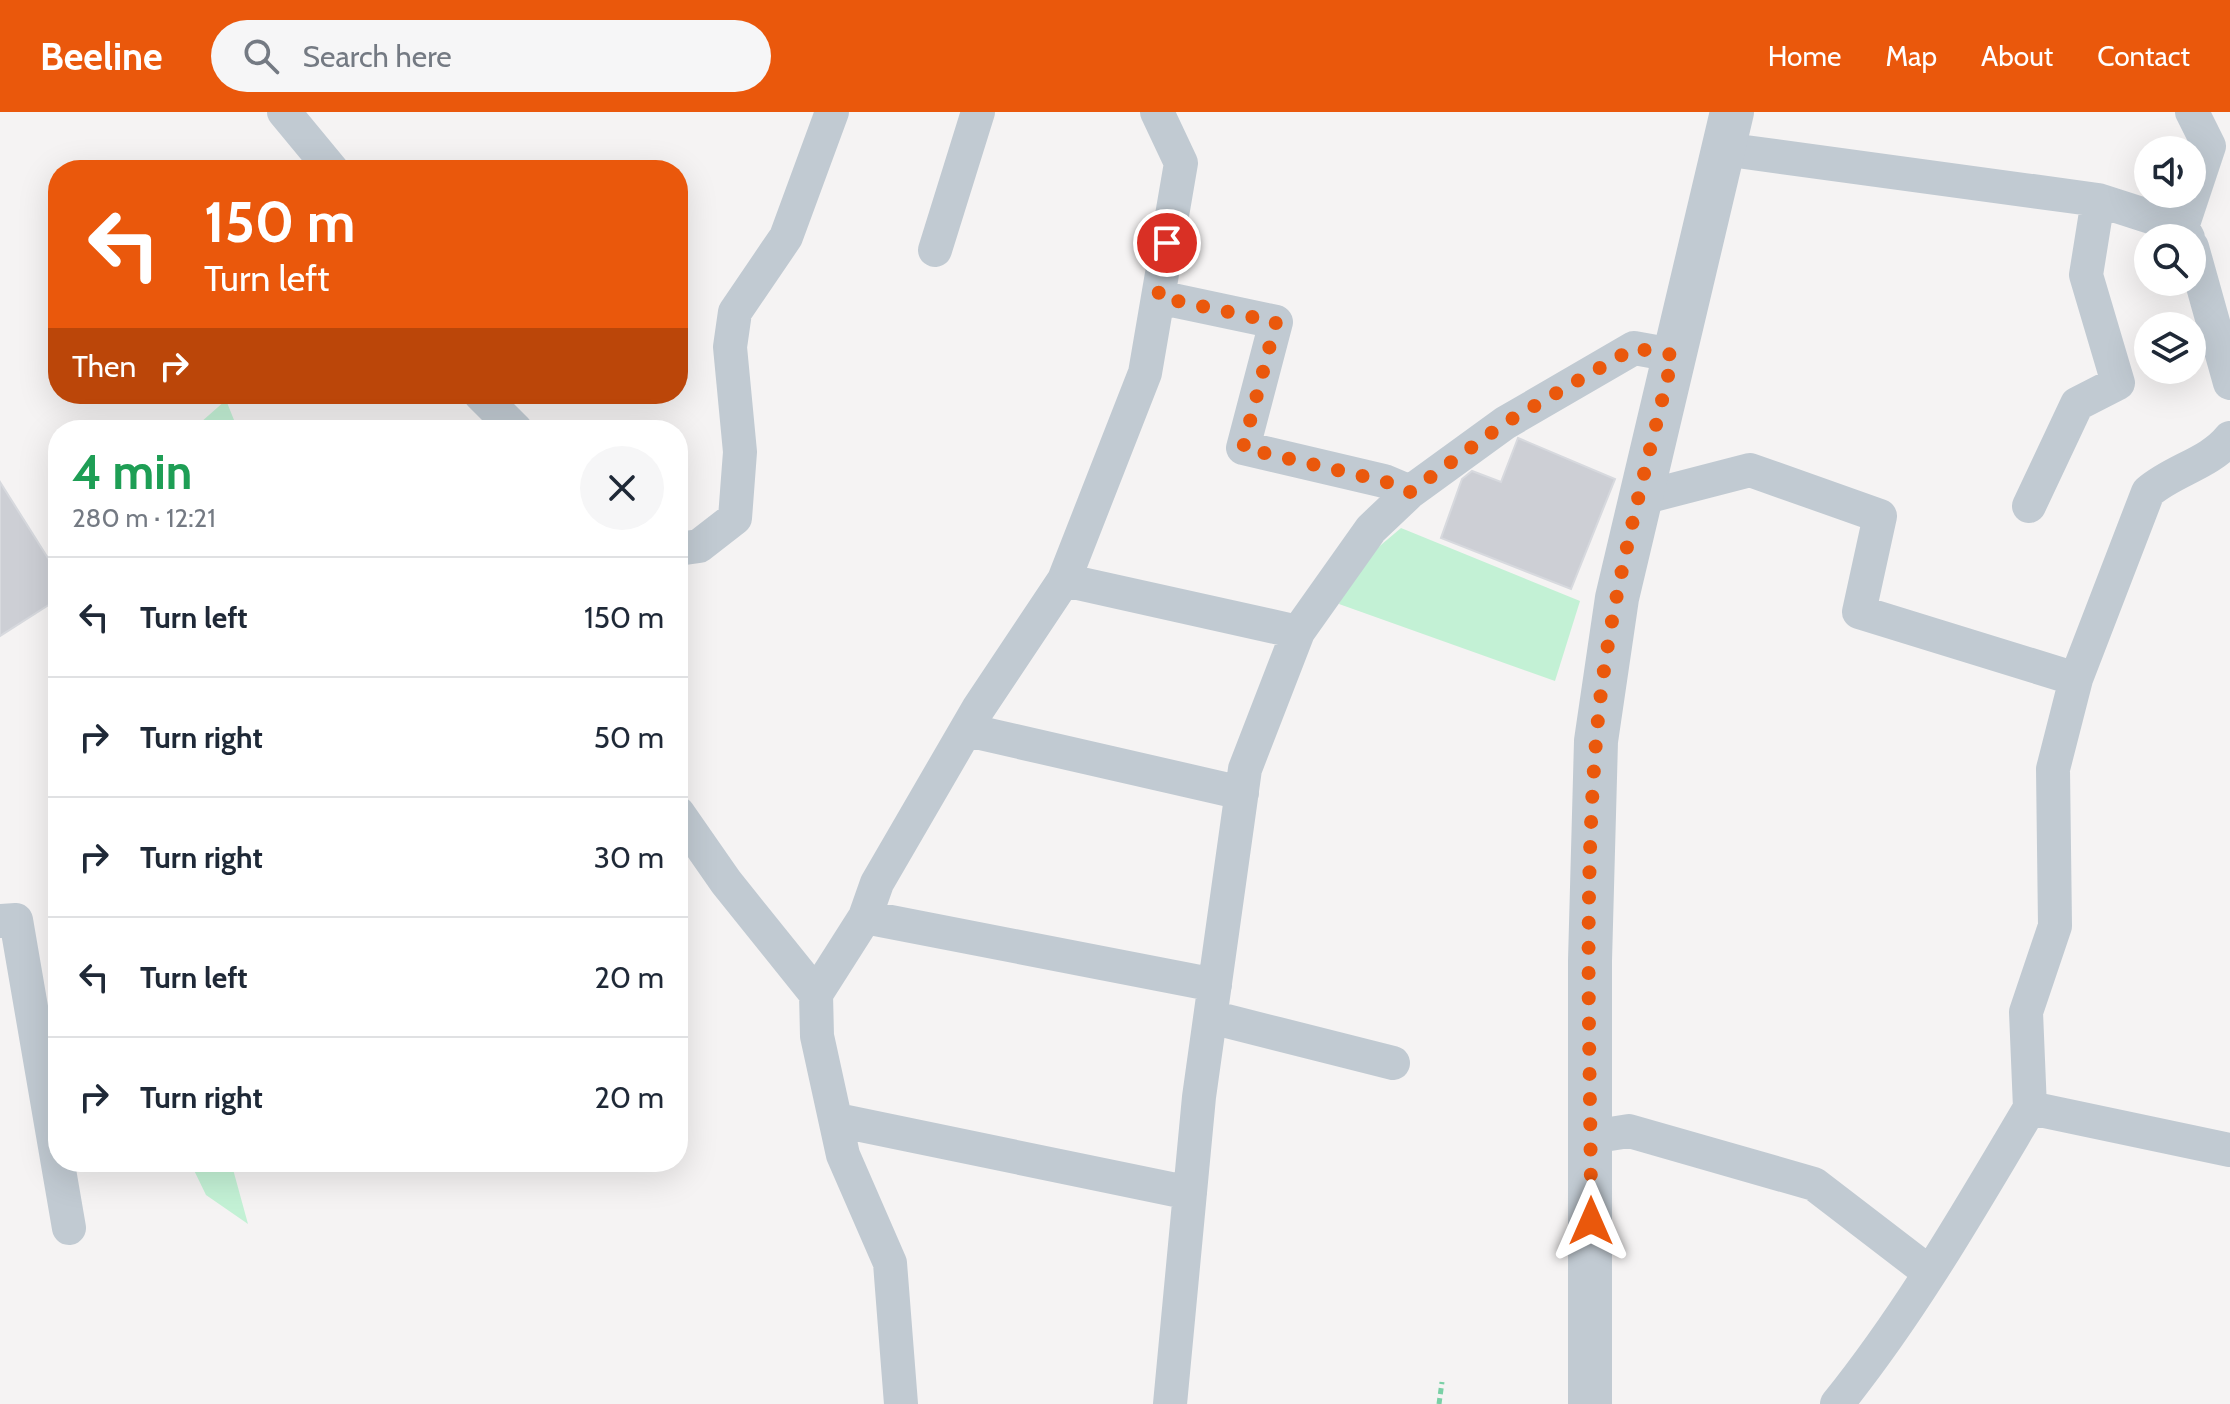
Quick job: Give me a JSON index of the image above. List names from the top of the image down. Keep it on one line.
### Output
{"page":{"header":"Beeline","search":"Search here","nav":["Home","Map","About","Contact"],"turn":["150 m","Turn left"],"then":"Then","heading":["4 min","280 m · 12:21"],"list":[{"name":"Turn left","value":"150 m"},{"name":"Turn right","value":"50 m"},{"name":"Turn right","value":"30 m"},{"name":"Turn left","value":"20 m"},{"name":"Turn right","value":"20 m"}]}}
